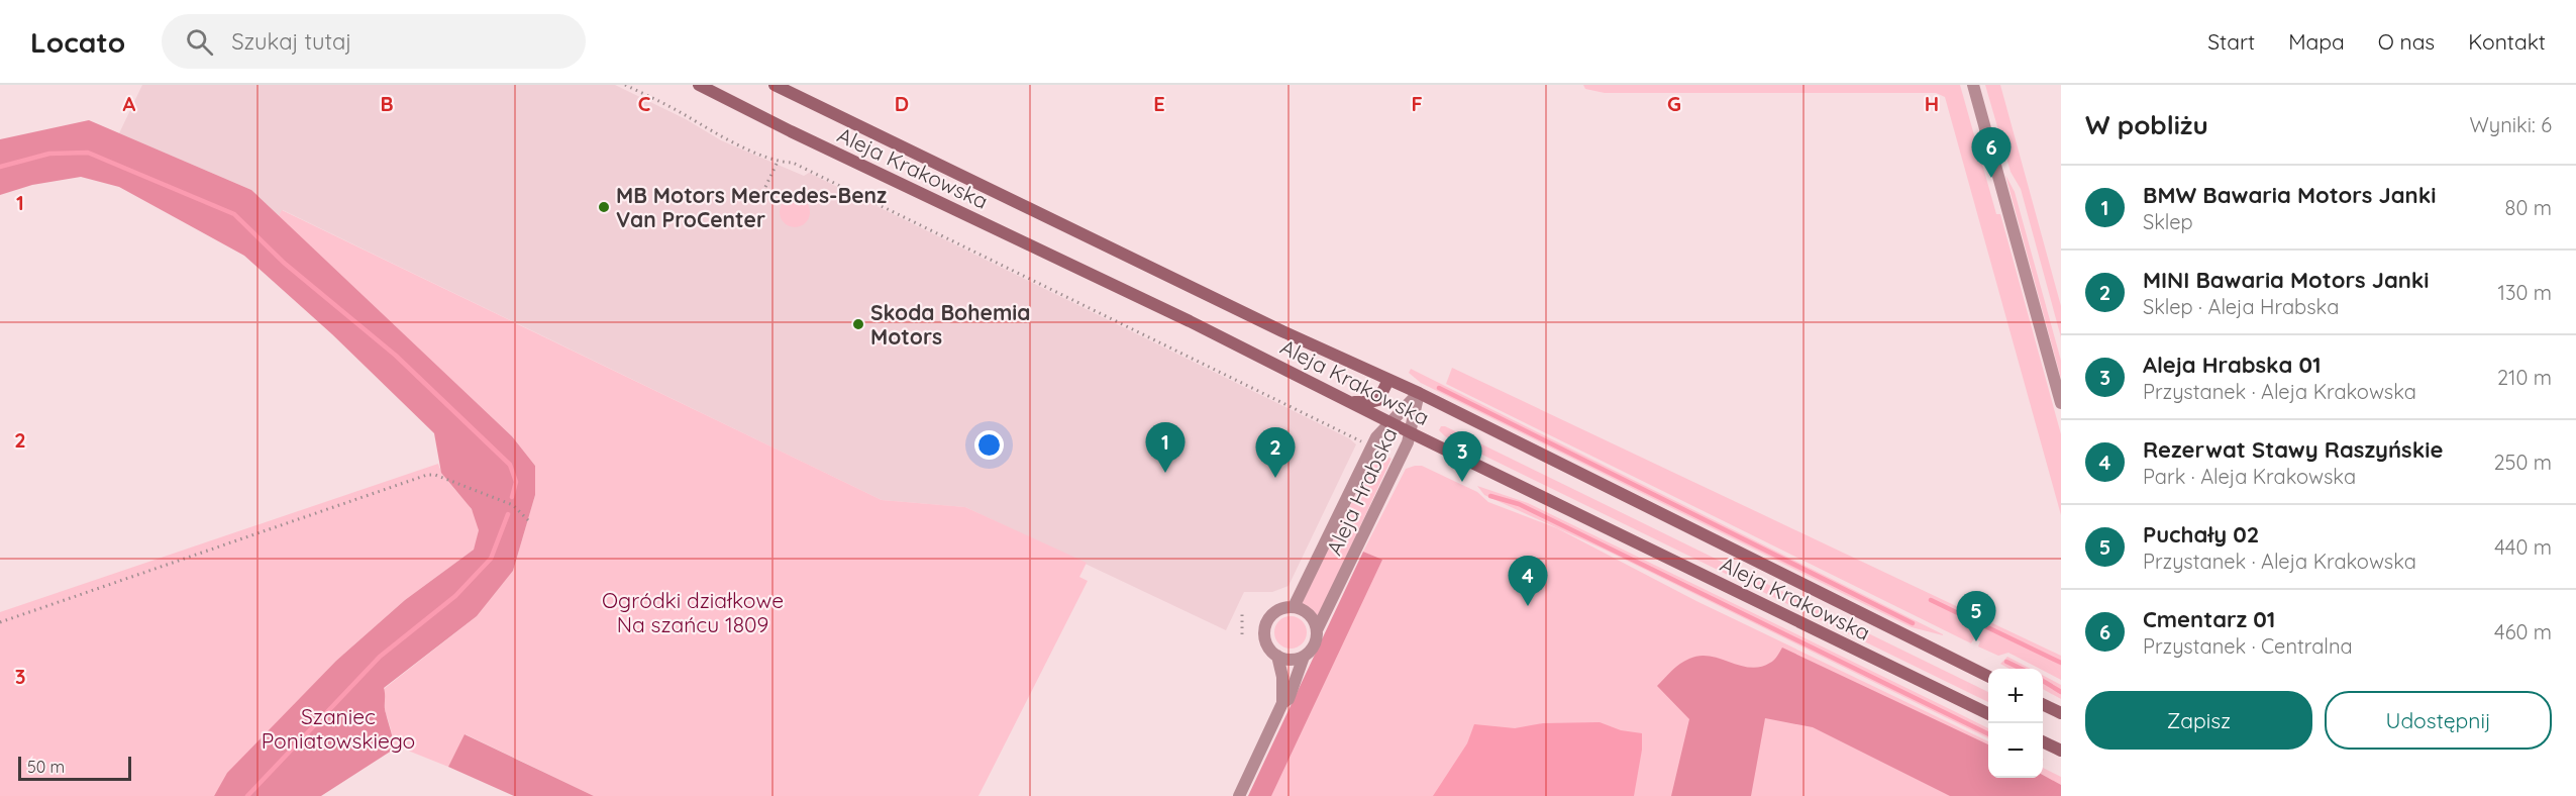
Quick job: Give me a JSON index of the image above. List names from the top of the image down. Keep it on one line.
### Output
{"streets":{"main road":["Aleja Krakowska"],"street":["Aleja Hrabska"]},"crossings":[["Aleja Krakowska","Aleja Hrabska"]],"parks":["Ogródki działkowe Na szańcu 1809","Szaniec Poniatowskiego"],"places":["MB Motors Mercedes-Benz Van ProCenter","Skoda Bohemia Motors"],"scale_bar":"50 m","page":{"header":"Locato","search":"Szukaj tutaj","nav":["Start","Mapa","O nas","Kontakt"],"heading":["W pobliżu","Wyniki: 6"],"pins":["6","1","2","3","4","5"],"list":[{"mark":"1","name":"BMW Bawaria Motors Janki","note":"Sklep","value":"80 m"},{"mark":"2","name":"MINI Bawaria Motors Janki","note":"Sklep · Aleja Hrabska","value":"130 m"},{"mark":"3","name":"Aleja Hrabska 01","note":"Przystanek · Aleja Krakowska","value":"210 m"},{"mark":"4","name":"Rezerwat Stawy Raszyńskie","note":"Park · Aleja Krakowska","value":"250 m"},{"mark":"5","name":"Puchały 02","note":"Przystanek · Aleja Krakowska","value":"440 m"},{"mark":"6","name":"Cmentarz 01","note":"Przystanek · Centralna","value":"460 m"}],"map_buttons":["+","−"],"buttons":["Zapisz","Udostępnij"],"scale":"50 m"},"grid":{"columns":["A","B","C","D","E","F","G","H"],"rows":["1","2","3"]}}
